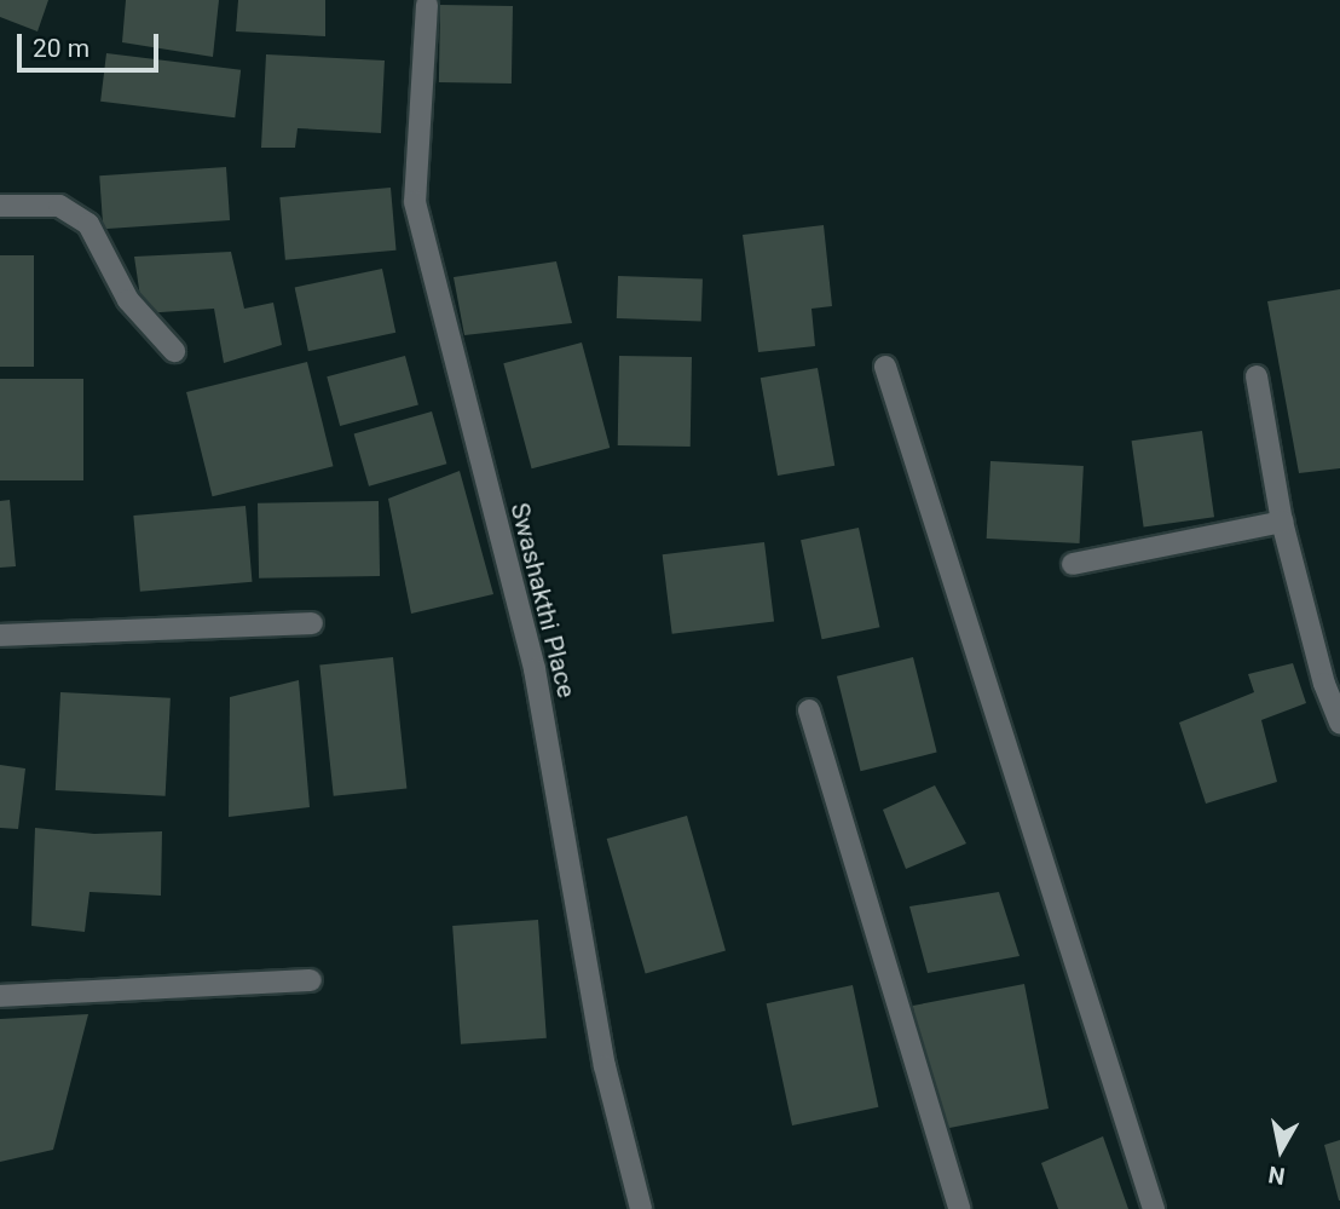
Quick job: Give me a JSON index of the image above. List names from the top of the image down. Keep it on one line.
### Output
{"streets":{"street":["Swashakthi Place"]},"scale_bar":"20 m","north":"bottom"}
